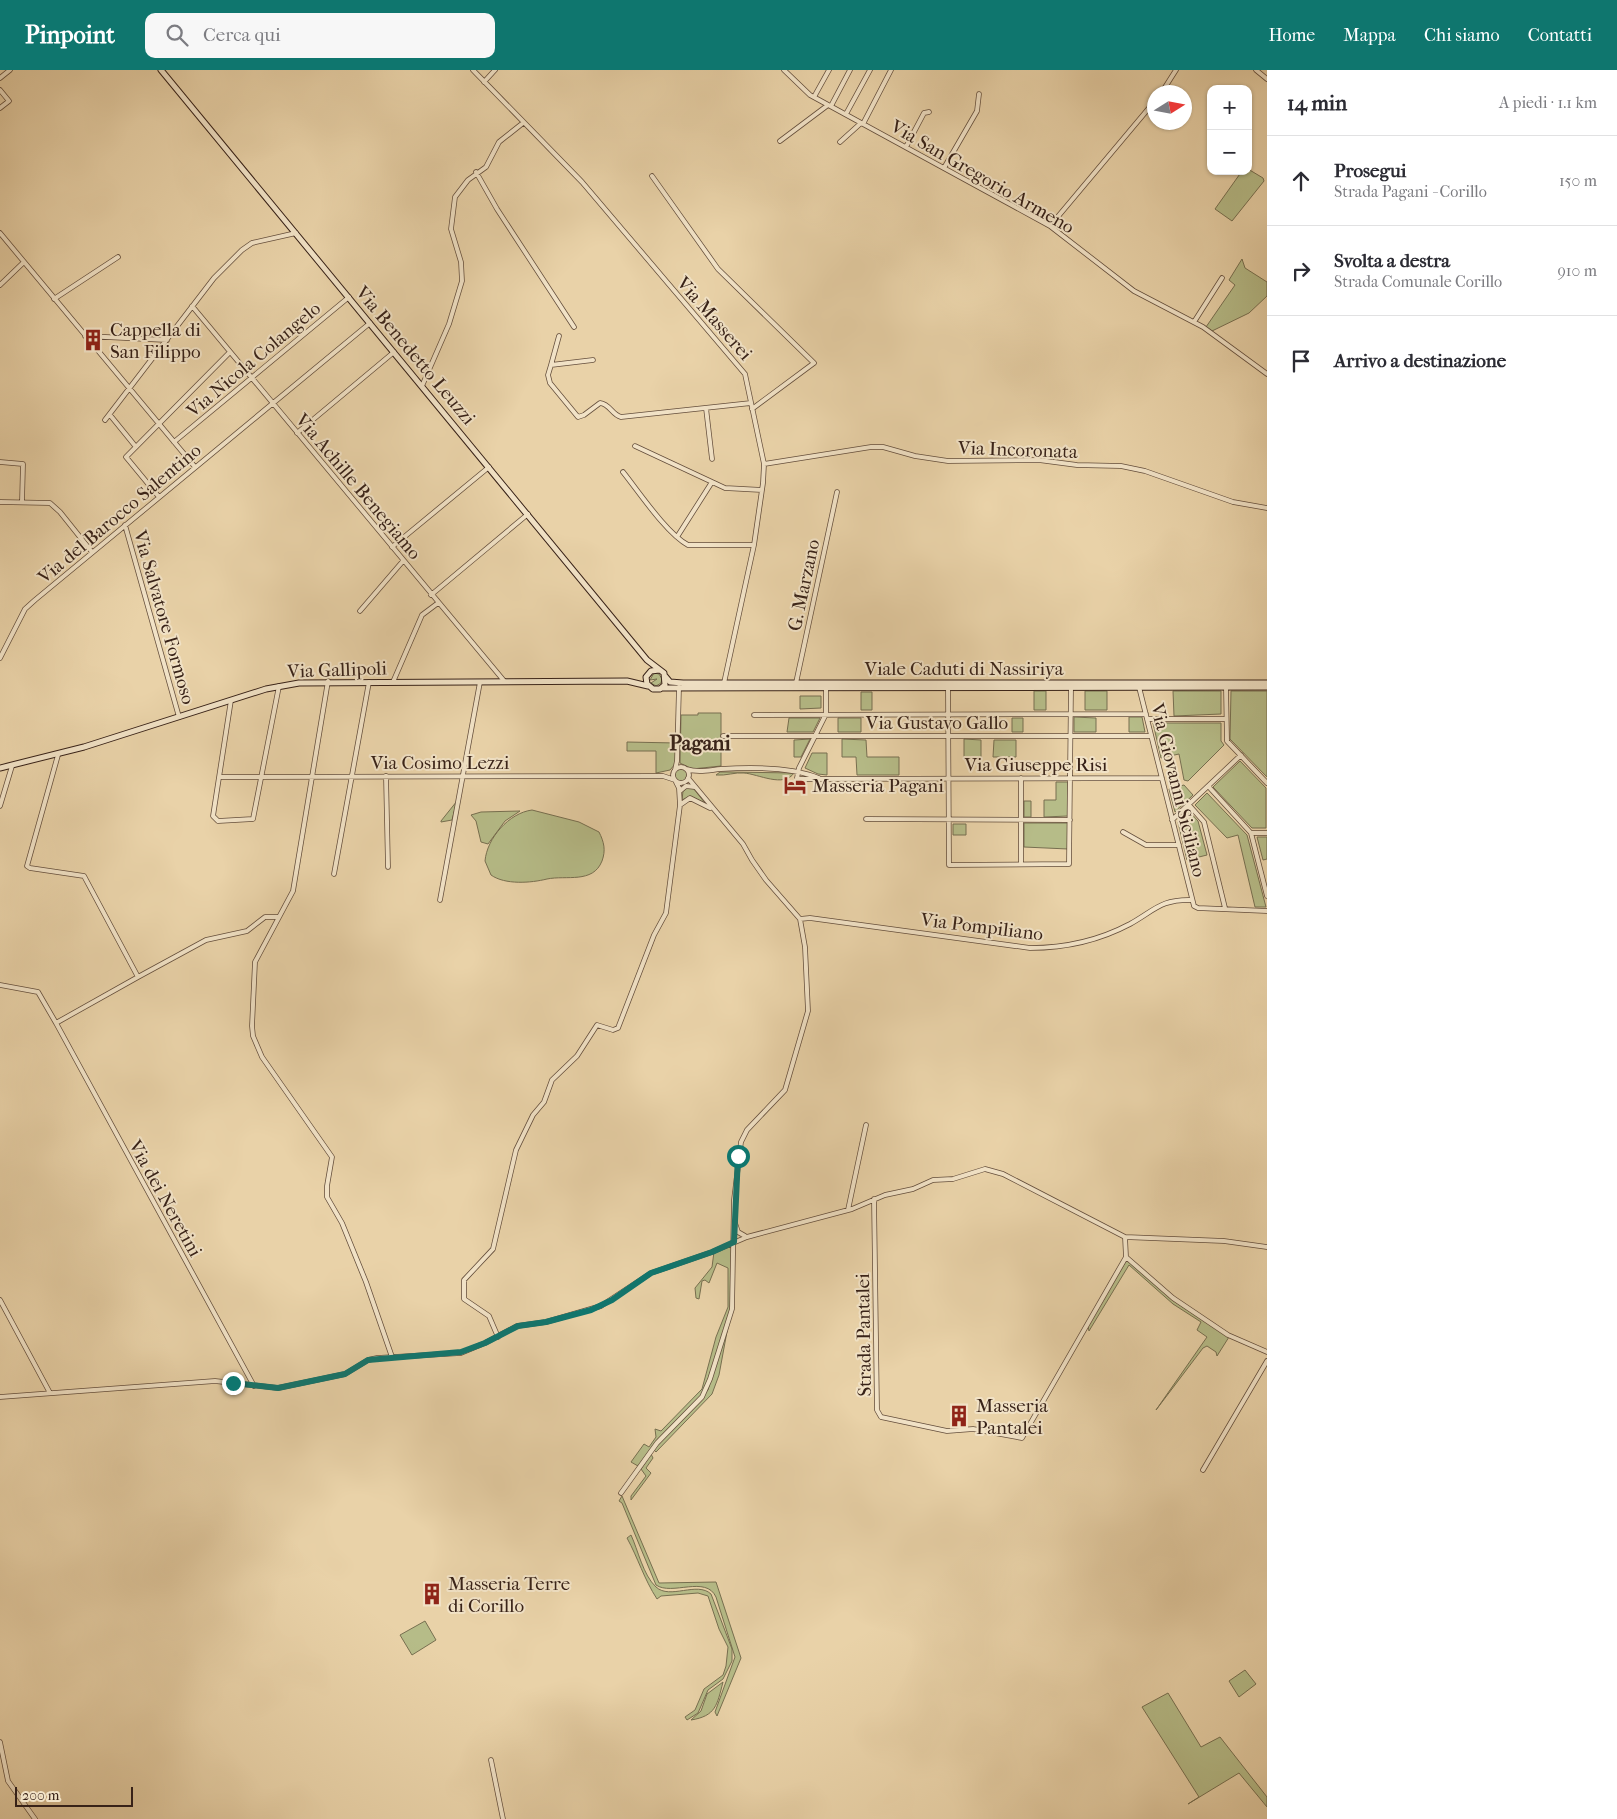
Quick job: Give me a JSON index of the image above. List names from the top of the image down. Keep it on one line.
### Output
{"streets":{"main road":["Via Benedetto Leuzzi","Viale Caduti di Nassiriya","Via Gallipoli"],"street":["Via San Gregorio Armeno","Via Masserei","Via Nicola Colangelo","Via Incoronata","Via Achille Benegiamo","Via del Barocco Salentino","G. Marzano","Via Salvatore Formoso","Via Gustavo Gallo","Via Cosimo Lezzi","Via Giuseppe Risi","Via Giovanni Siciliano","Via Pompiliano","Via dei Neretini","Strada Pantalei"]},"crossings":[["Via Masserei","Via Incoronata"],["Via Masserei","Viale Caduti di Nassiriya"],["Via Benedetto Leuzzi","Via Nicola Colangelo"],["Via Benedetto Leuzzi","Via del Barocco Salentino"],["Via Benedetto Leuzzi","Viale Caduti di Nassiriya"],["Via Benedetto Leuzzi","Via Gallipoli"],["Via Nicola Colangelo","Via Achille Benegiamo"],["Via Achille Benegiamo","Via del Barocco Salentino"],["Via Achille Benegiamo","Via Gallipoli"],["Via del Barocco Salentino","Via Salvatore Formoso"],["G. Marzano","Viale Caduti di Nassiriya"],["Via Salvatore Formoso","Via Gallipoli"],["Viale Caduti di Nassiriya","Via Gallipoli"],["Viale Caduti di Nassiriya","Via Giovanni Siciliano"],["Via Gustavo Gallo","Via Giovanni Siciliano"],["Via Cosimo Lezzi","Via Giuseppe Risi"],["Via Giuseppe Risi","Via Giovanni Siciliano"],["Via Giovanni Siciliano","Via Pompiliano"]],"districts":["Pagani"],"places":{"building":["Cappella di San Filippo","Masseria Pantalei","Masseria Terre di Corillo"],"hotel":["Masseria Pagani"]},"scale_bar":"200 m","north":"right","page":{"header":"Pinpoint","search":"Cerca qui","nav":["Home","Mappa","Chi siamo","Contatti"],"heading":["14 min","A piedi · 1.1 km"],"map_buttons":["+","−"],"list":[["Prosegui","Strada Pagani - Corillo","150 m"],["Svolta a destra","Strada Comunale Corillo","910 m"],"Arrivo a destinazione"],"scale":"200 m"}}
